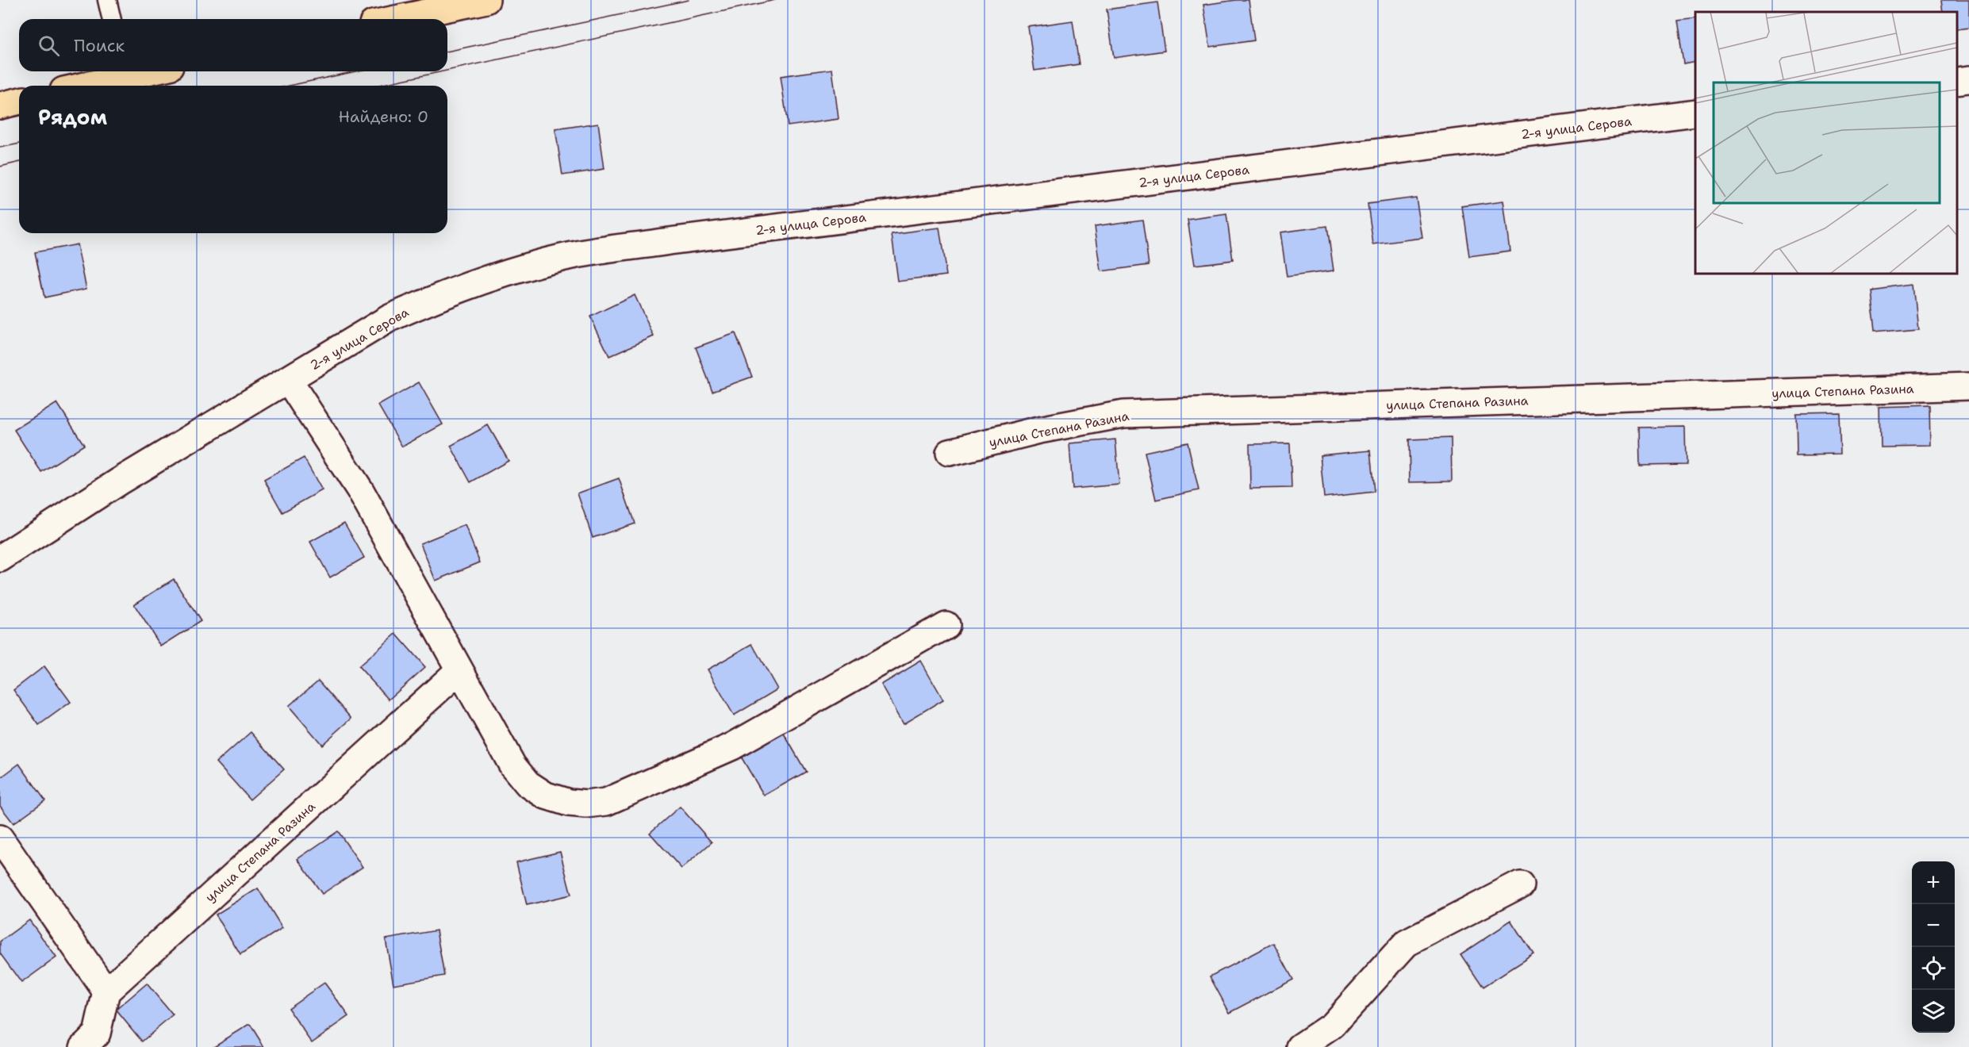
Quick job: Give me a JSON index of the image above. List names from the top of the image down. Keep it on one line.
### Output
{"streets":{"street":["2-я улица Серова","улица Степана Разина"]},"page":{"search":"Поиск","heading":["Рядом","Найдено: 0"],"map_buttons":["+","−"]}}
